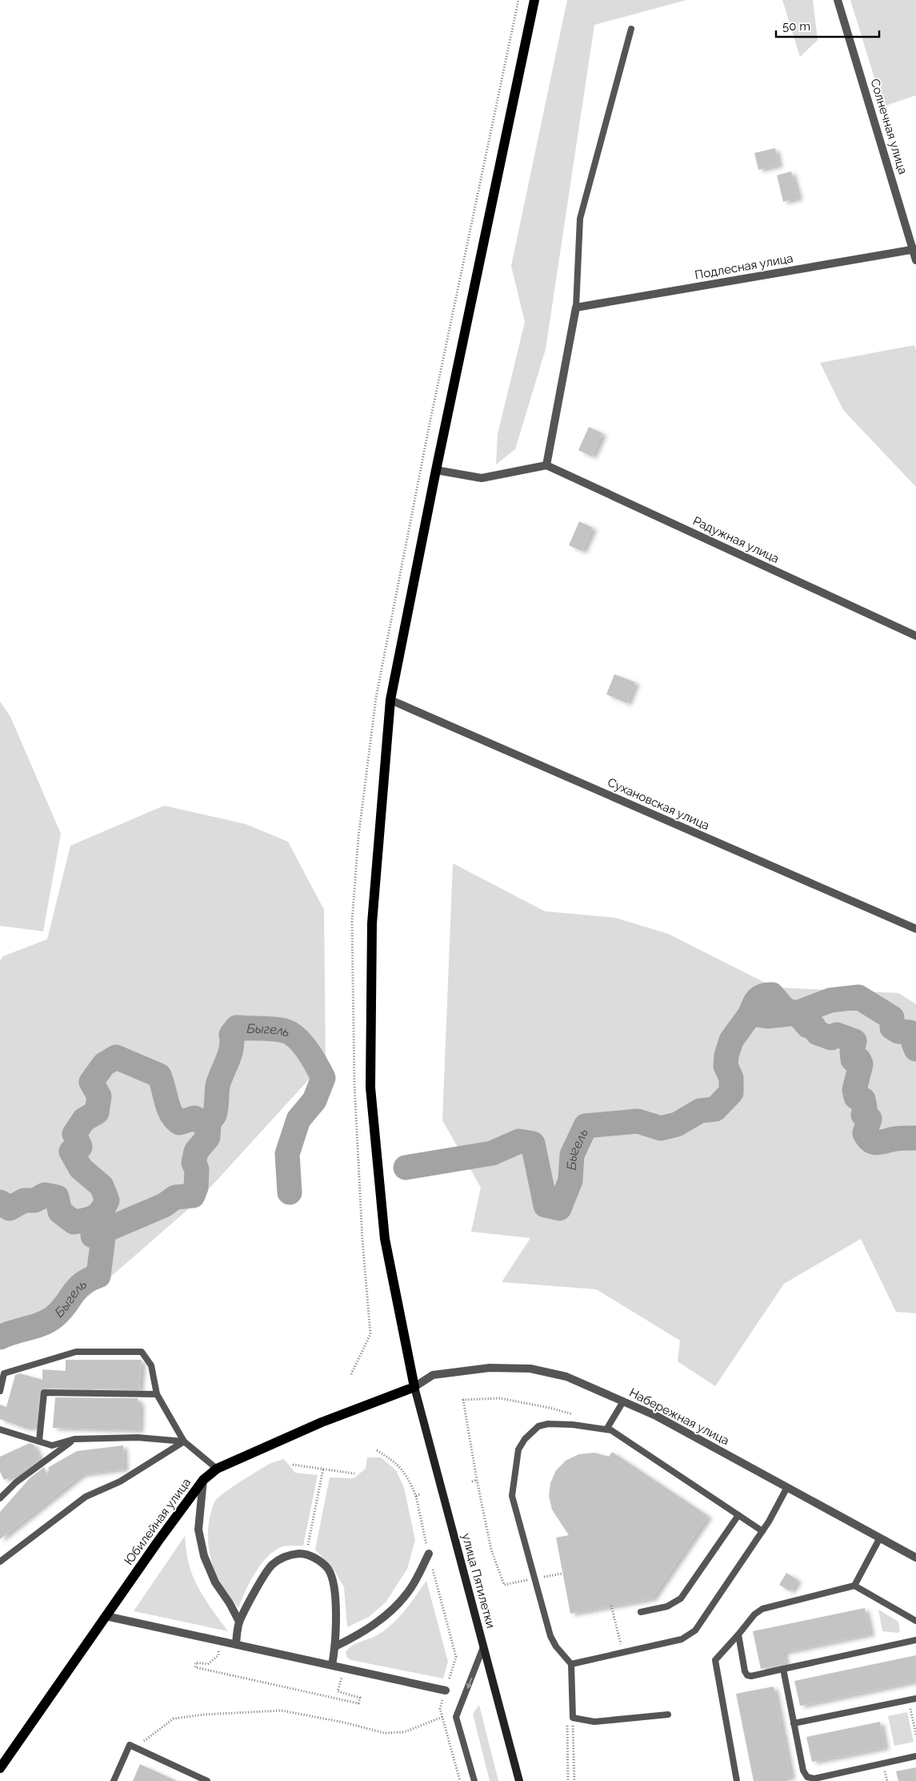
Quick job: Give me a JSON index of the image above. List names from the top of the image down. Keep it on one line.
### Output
{"streets":{"main road":["Юбилейная улица","улица Пятилетки"],"street":["Солнечная улица","Подлесная улица","Радужная улица","Сухановская улица","Набережная улица"]},"crossings":[["Солнечная улица","Подлесная улица"],["Набережная улица","Юбилейная улица"],["Набережная улица","улица Пятилетки"],["Юбилейная улица","улица Пятилетки"]],"water":["Быгель"],"scale_bar":"50 m"}
